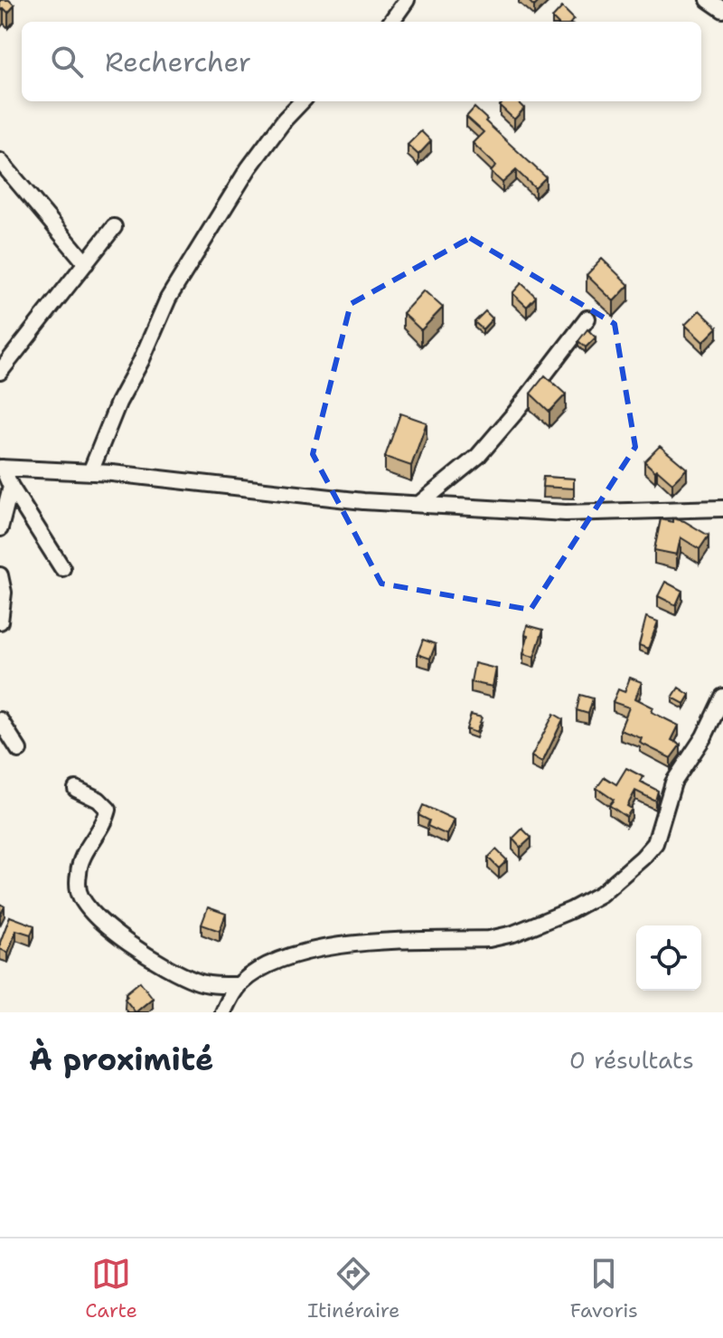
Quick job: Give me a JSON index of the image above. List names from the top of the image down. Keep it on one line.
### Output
{"page":{"search":"Rechercher","heading":["À proximité","0 résultats"],"nav":["Carte","Itinéraire","Favoris"]}}
